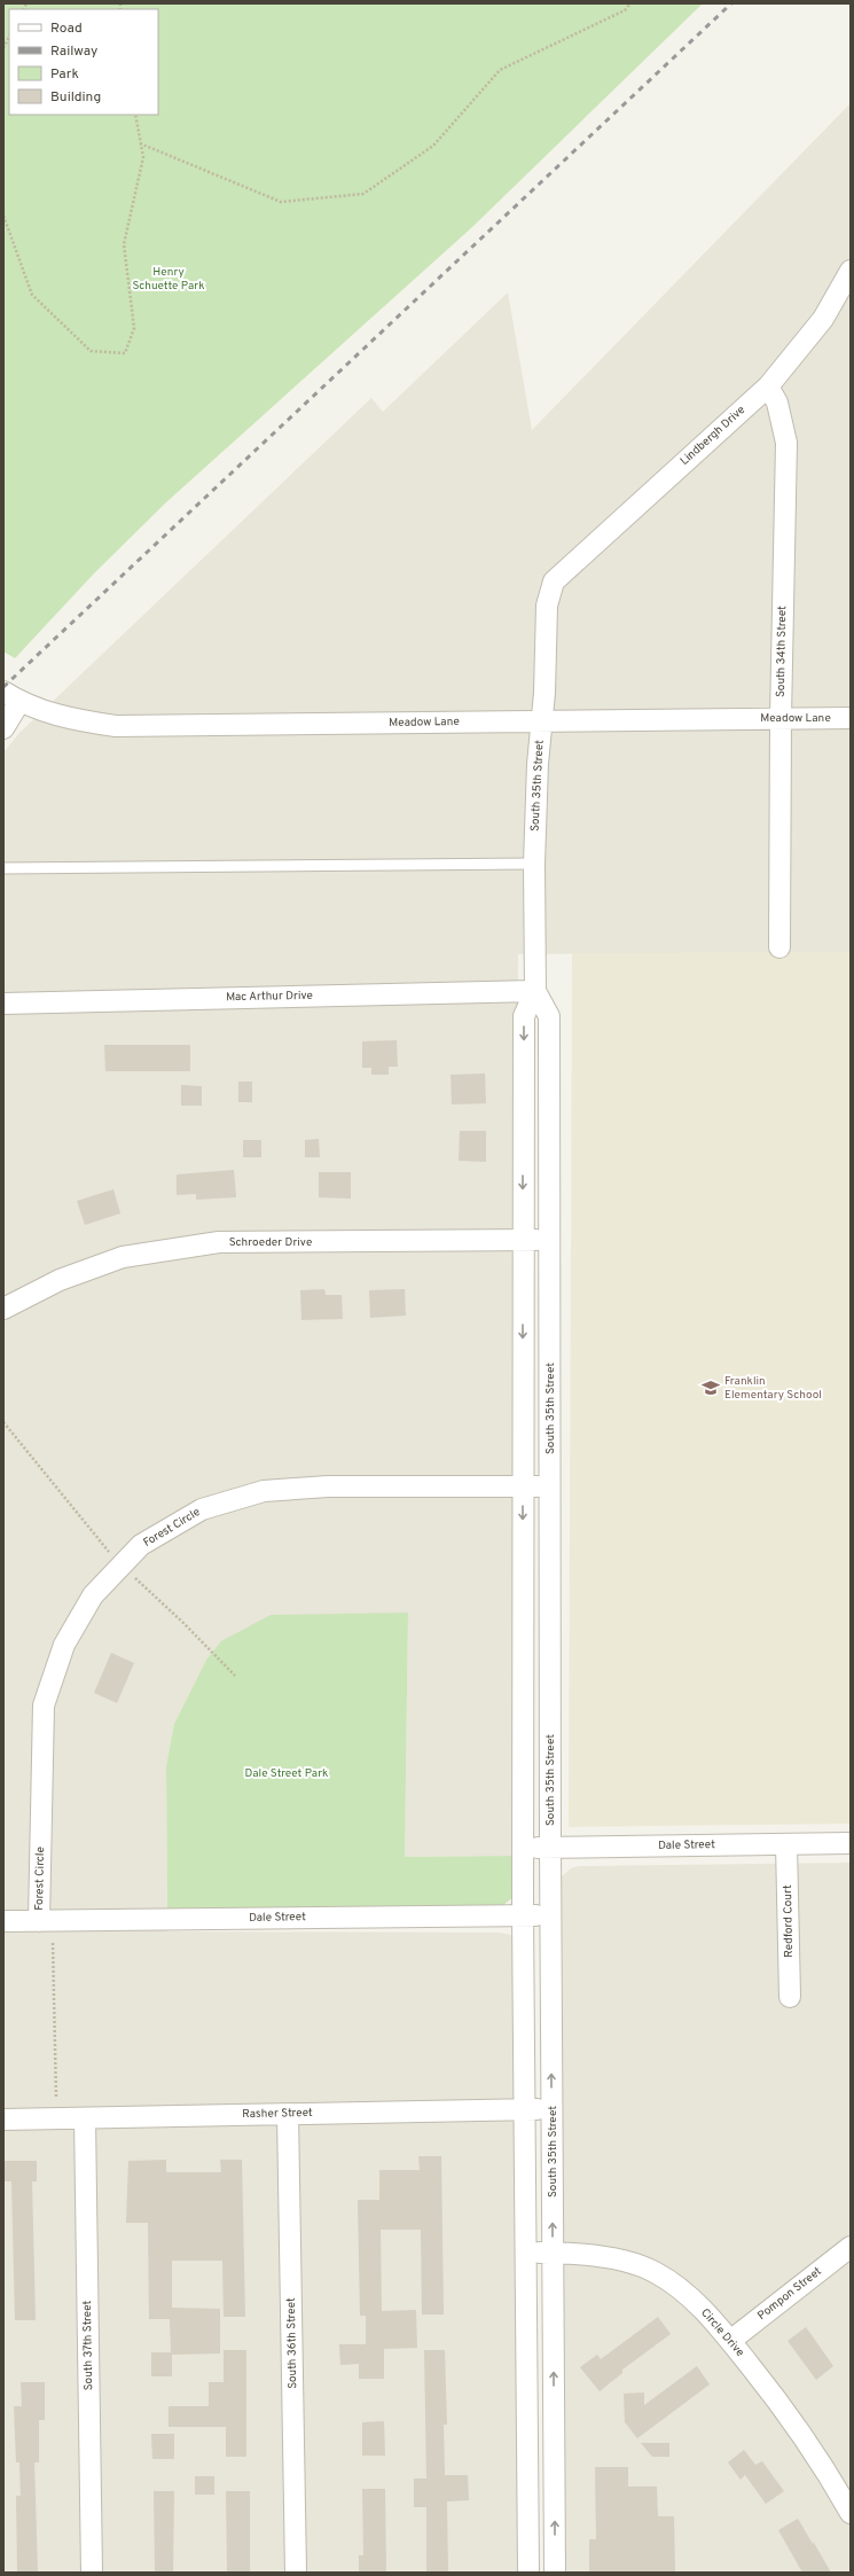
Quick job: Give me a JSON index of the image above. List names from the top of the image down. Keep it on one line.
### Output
{"streets":{"street":["Lindbergh Drive","South 34th Street","Meadow Lane","South 35th Street","Mac Arthur Drive","Schroeder Drive","Forest Circle","Dale Street","Redford Court","Rasher Street","Pompon Street","Circle Drive","South 36th Street","South 37th Street"]},"crossings":[["Lindbergh Drive","South 34th Street"],["Lindbergh Drive","South 35th Street"],["South 34th Street","Meadow Lane"],["Meadow Lane","South 35th Street"],["South 35th Street","Mac Arthur Drive"],["South 35th Street","Schroeder Drive"],["South 35th Street","Forest Circle"],["South 35th Street","Dale Street"],["South 35th Street","Rasher Street"],["South 35th Street","Circle Drive"],["Forest Circle","Dale Street"],["Dale Street","Redford Court"],["Rasher Street","South 36th Street"],["Rasher Street","South 37th Street"],["Pompon Street","Circle Drive"]],"parks":["Henry Schuette Park","Dale Street Park"],"places":{"school or university":["Franklin Elementary School"]},"legend":["Road","Railway","Park","Building"]}
